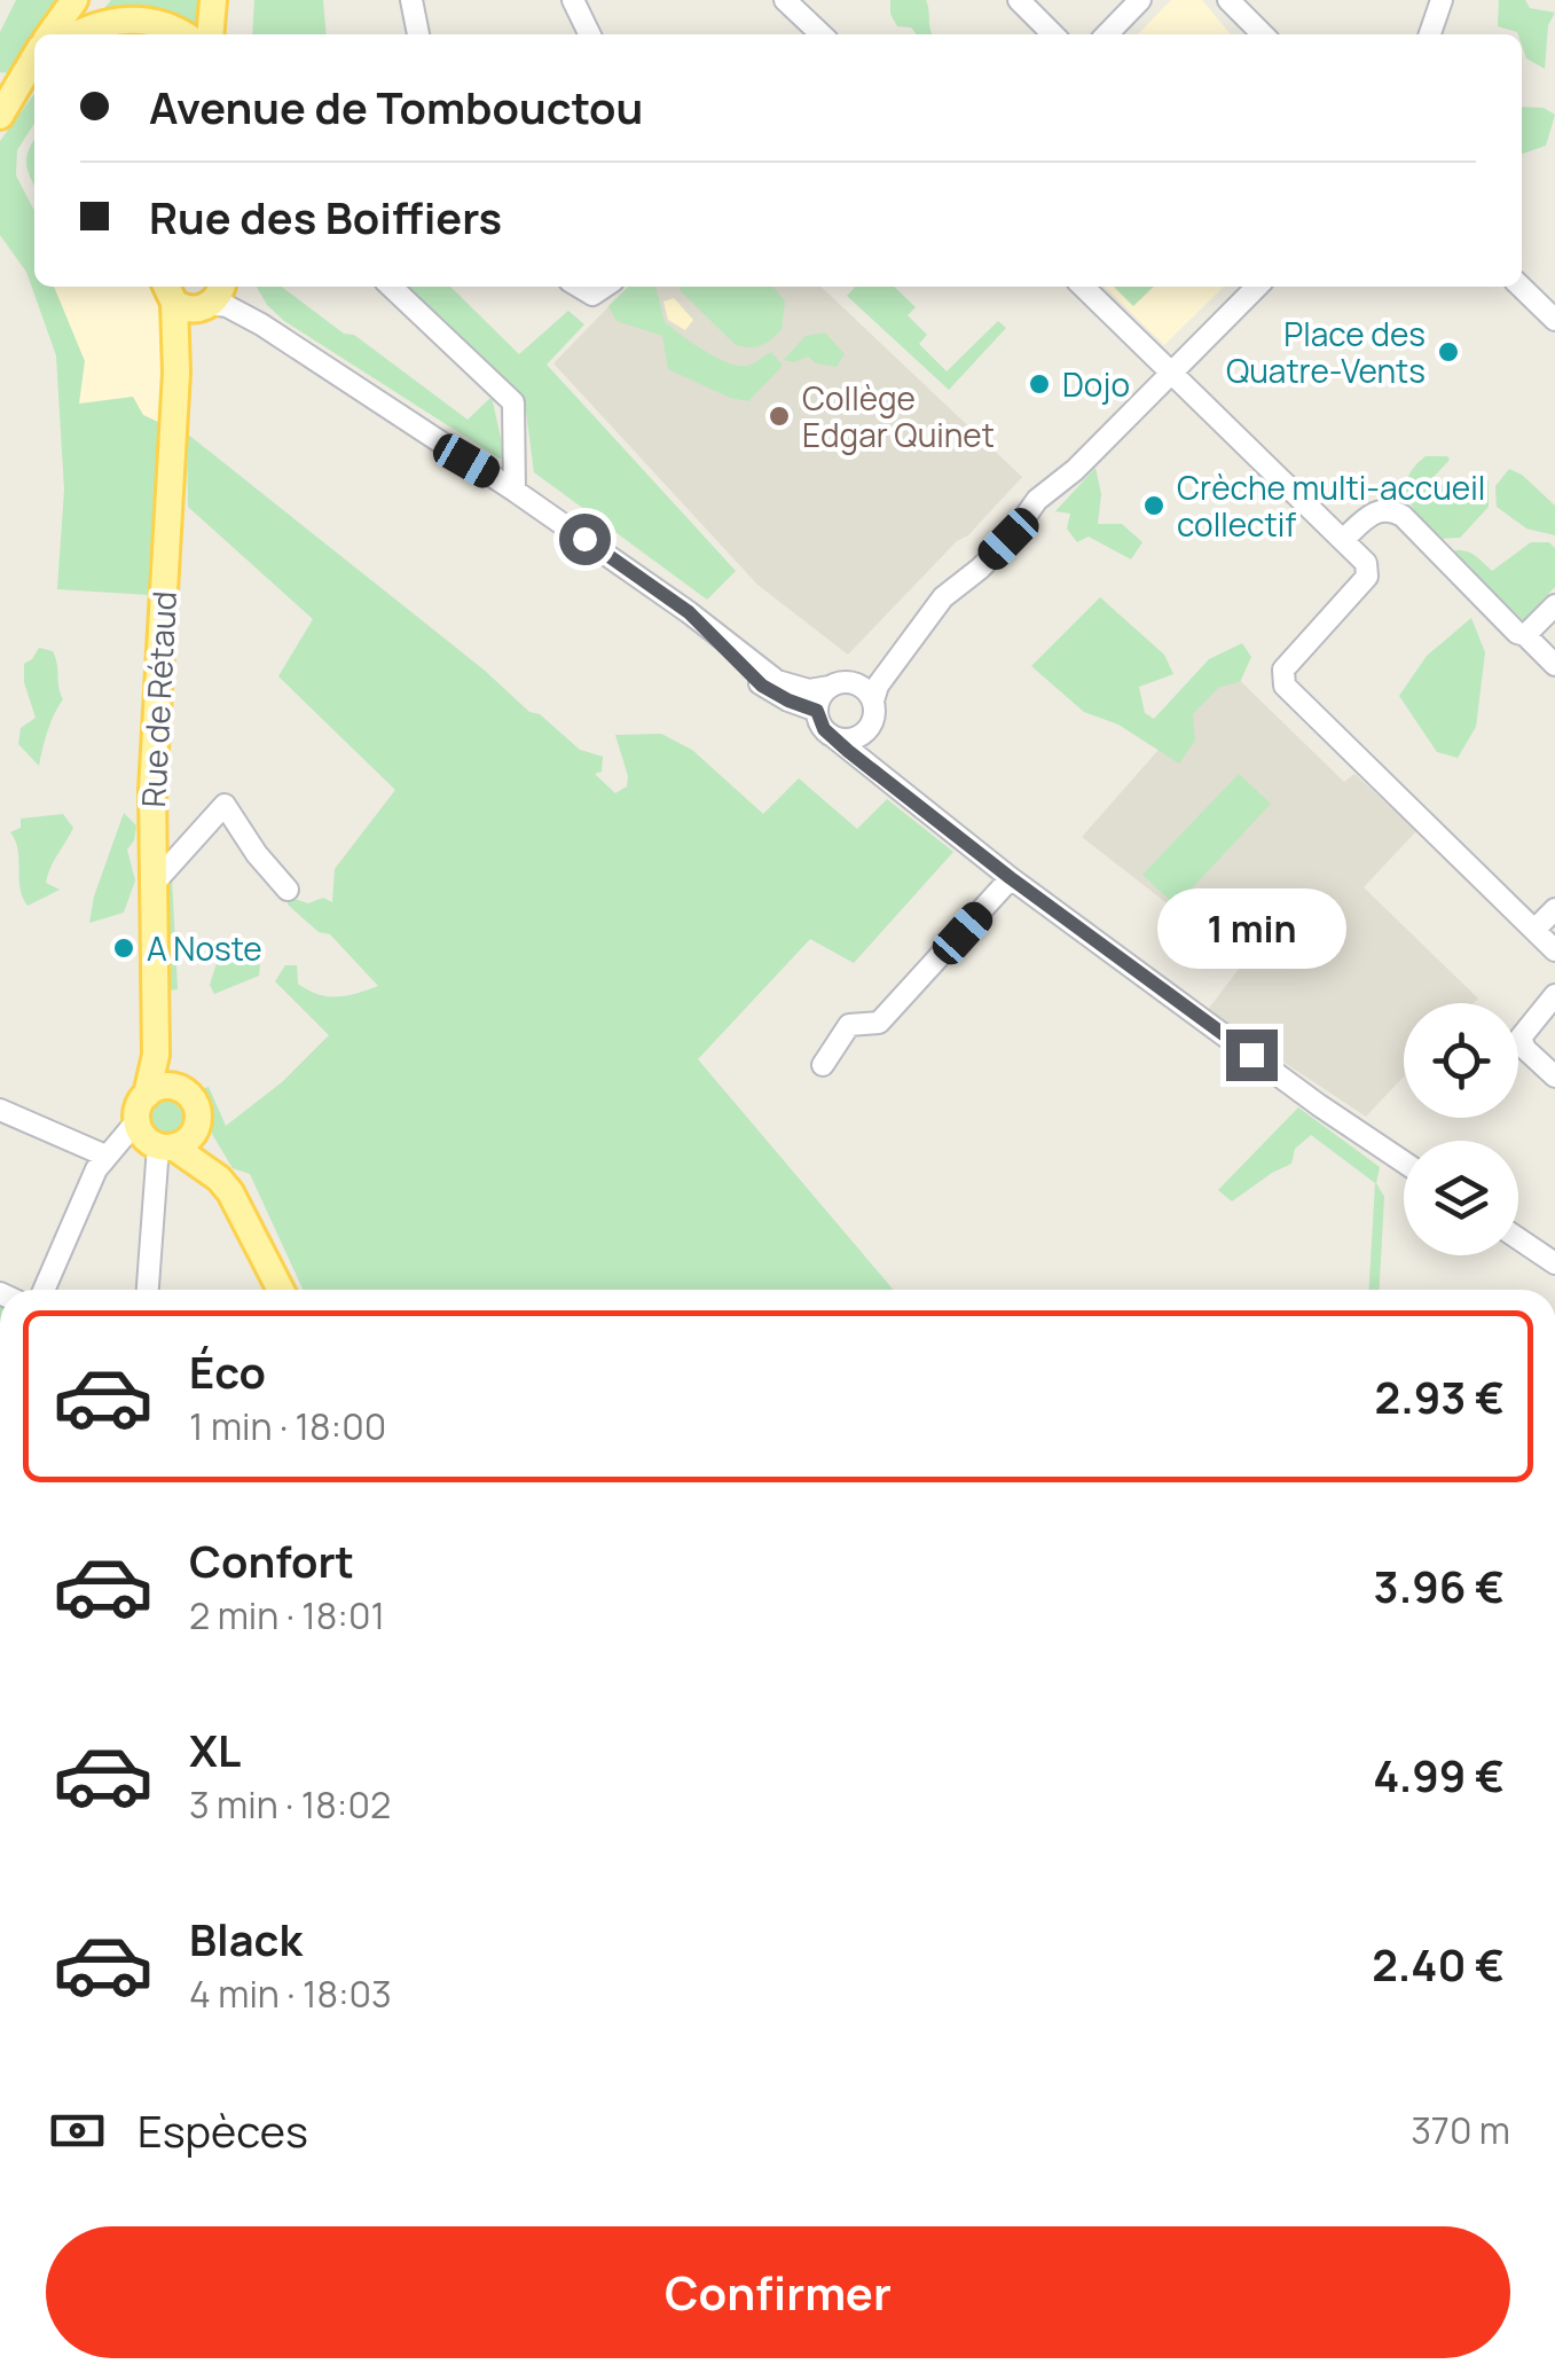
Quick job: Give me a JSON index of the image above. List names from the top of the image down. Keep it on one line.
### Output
{"streets":{"main road":["Rue de Rétaud"]},"places":["Place des Quatre-Vents","Dojo","Collège Edgar Quinet","Crèche multi-accueil collectif","A Noste"],"page":{"banner":["Avenue de Tombouctou","Rue des Boiffiers"],"bubble":"1 min","list":[{"name":"Éco","note":"1 min · 18:00","value":"2.93 €"},{"name":"Confort","note":"2 min · 18:01","value":"3.96 €"},{"name":"XL","note":"3 min · 18:02","value":"4.99 €"},{"name":"Black","note":"4 min · 18:03","value":"2.40 €"}],"pay":["Espèces","370 m"],"buttons":"Confirmer"}}
